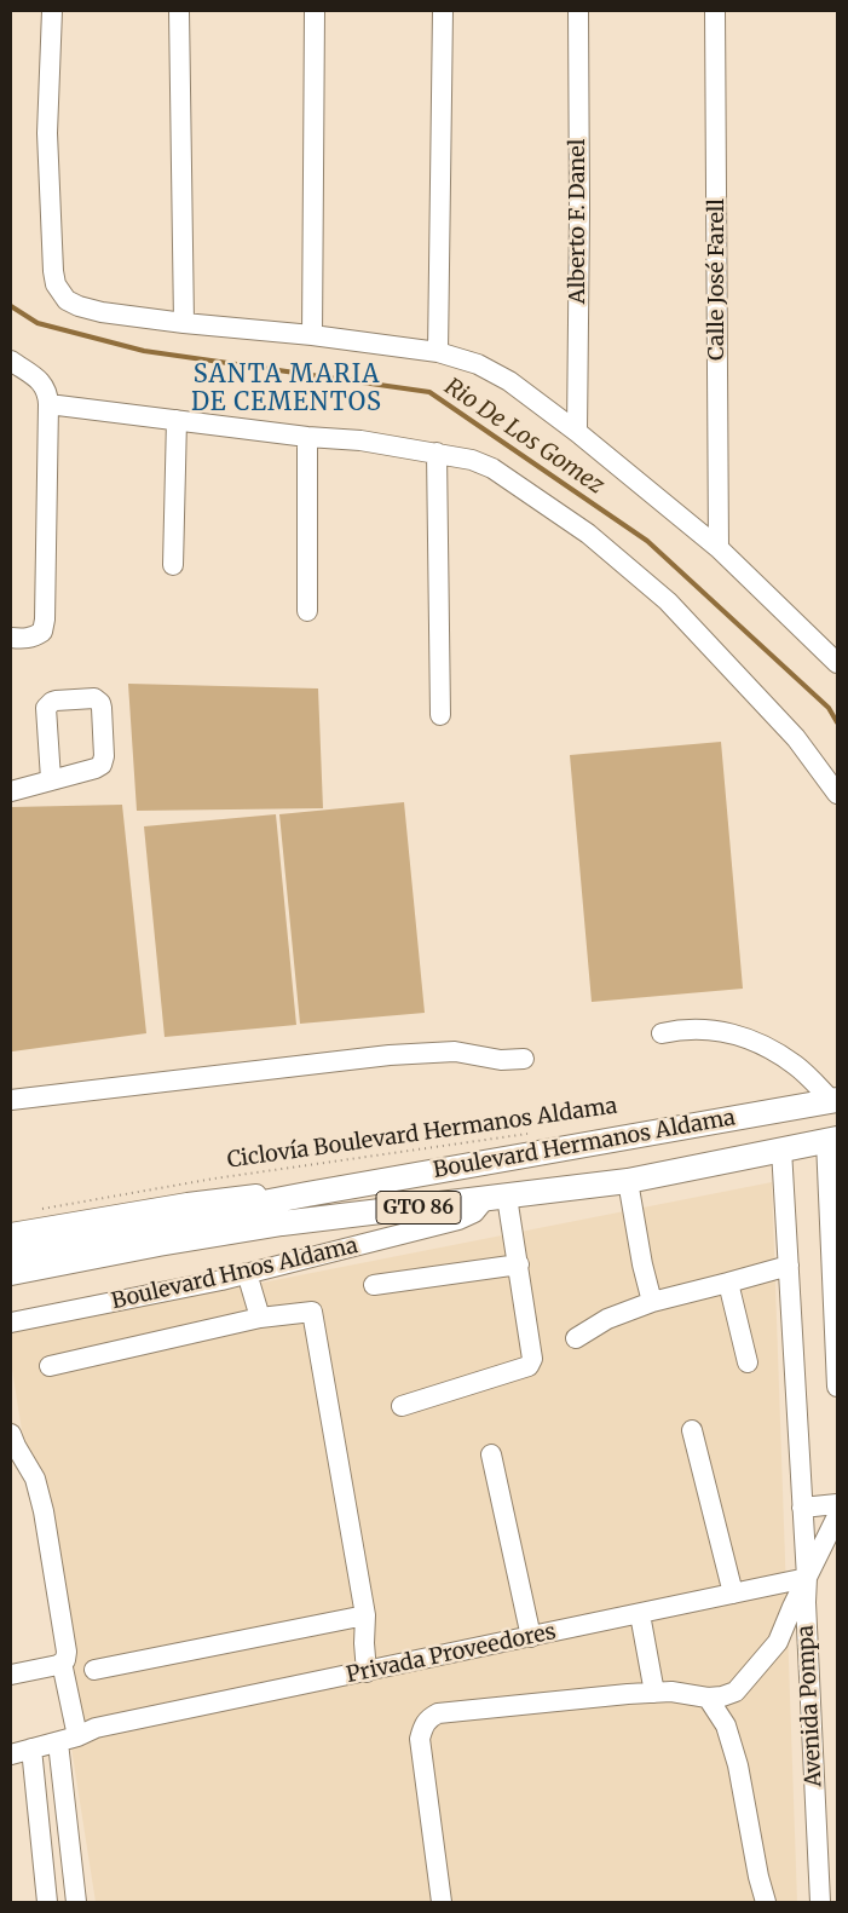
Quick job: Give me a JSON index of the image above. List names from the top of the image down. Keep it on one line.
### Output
{"streets":{"main road":["Boulevard Hermanos Aldama","GTO 86"],"street":["Alberto F. Danel","Calle José Farell","Boulevard Hnos Aldama","Privada Proveedores","Avenida Pompa"],"path":["Ciclovía Boulevard Hermanos Aldama"]},"crossings":[["Boulevard Hermanos Aldama","Boulevard Hnos Aldama"],["Privada Proveedores","Avenida Pompa"]],"districts":["SANTA MARIA DE CEMENTOS"],"water":["Rio De Los Gomez"]}
